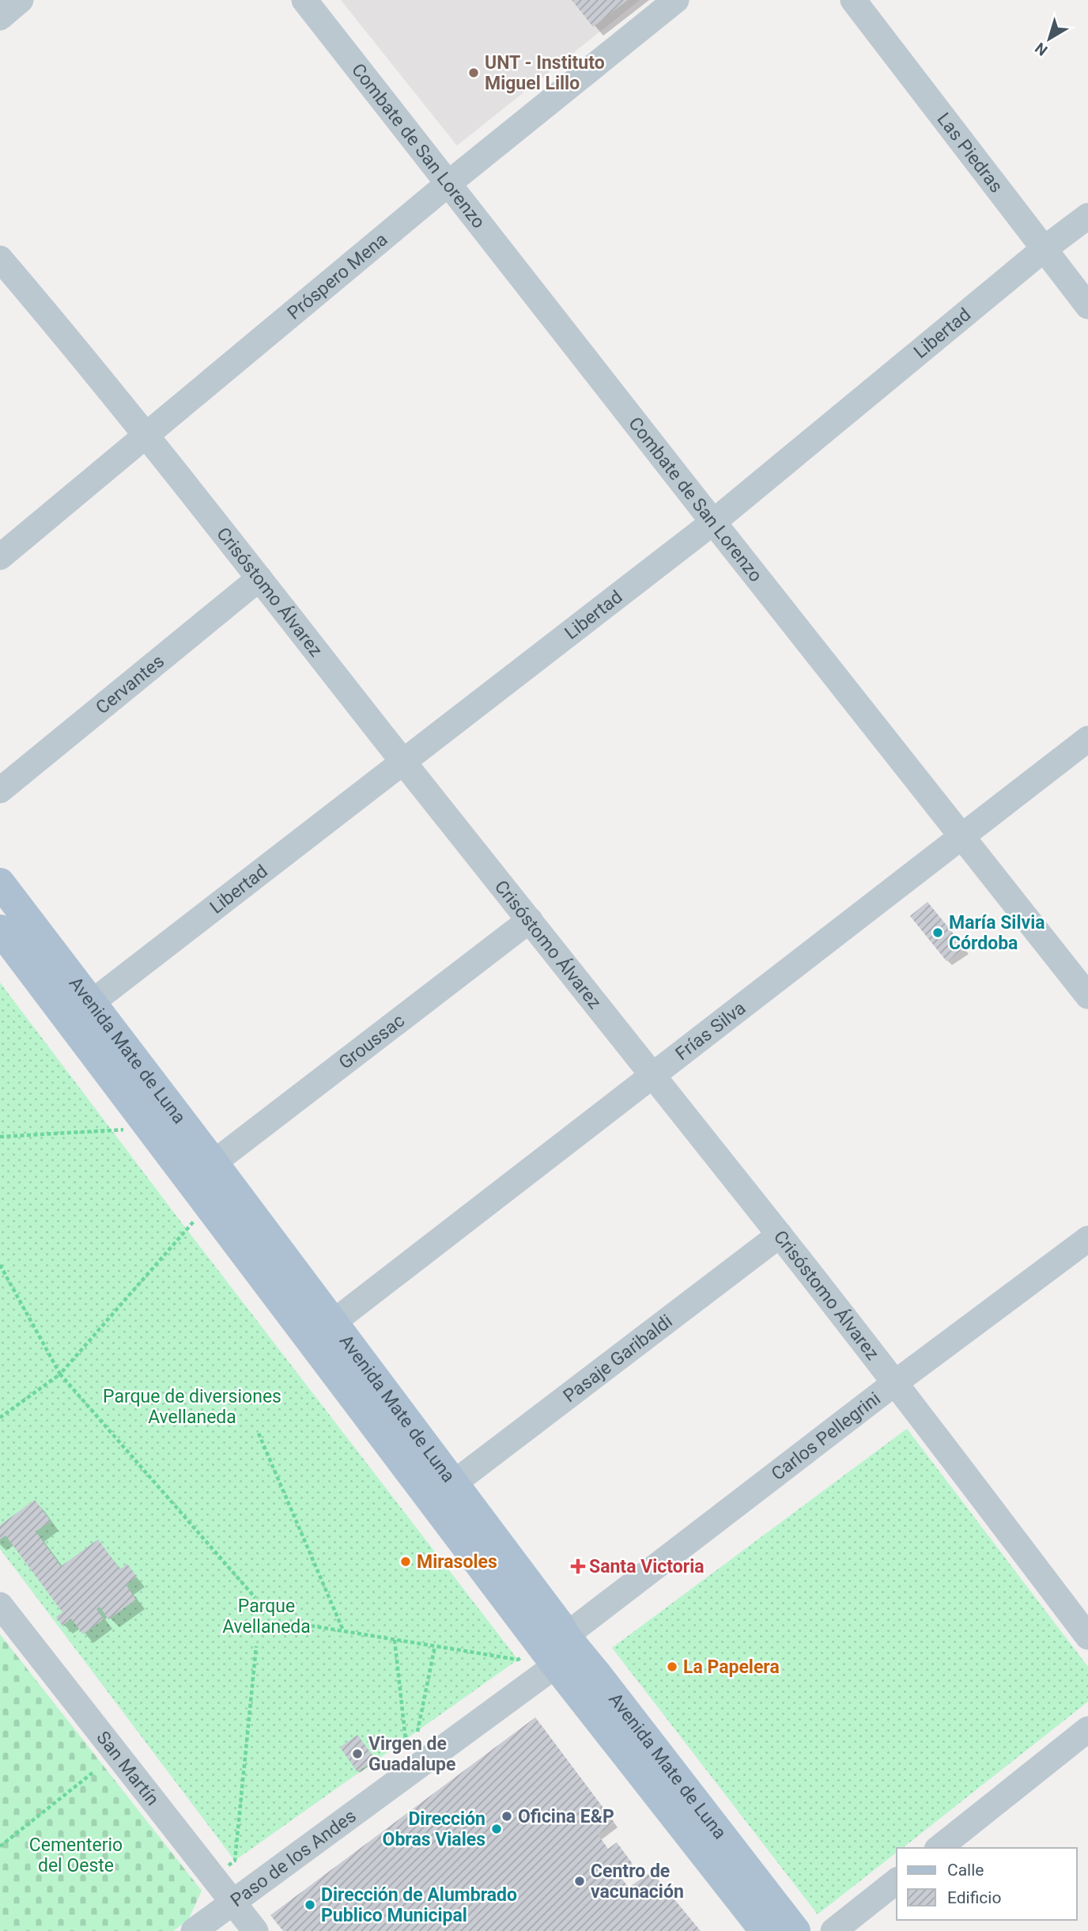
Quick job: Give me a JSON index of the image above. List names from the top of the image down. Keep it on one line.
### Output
{"streets":{"main road":["Avenida Mate de Luna"],"street":["Combate de San Lorenzo","Las Piedras","Próspero Mena","Libertad","Crisóstomo Álvarez","Cervantes","Frías Silva","Groussac","Pasaje Garibaldi","Carlos Pellegrini","San Martín","Paso de los Andes"]},"crossings":[["Combate de San Lorenzo","Próspero Mena"],["Combate de San Lorenzo","Libertad"],["Combate de San Lorenzo","Frías Silva"],["Las Piedras","Libertad"],["Próspero Mena","Crisóstomo Álvarez"],["Libertad","Crisóstomo Álvarez"],["Libertad","Avenida Mate de Luna"],["Crisóstomo Álvarez","Cervantes"],["Crisóstomo Álvarez","Frías Silva"],["Crisóstomo Álvarez","Groussac"],["Crisóstomo Álvarez","Pasaje Garibaldi"],["Crisóstomo Álvarez","Carlos Pellegrini"],["Frías Silva","Avenida Mate de Luna"],["Groussac","Avenida Mate de Luna"],["Avenida Mate de Luna","Pasaje Garibaldi"],["Avenida Mate de Luna","Carlos Pellegrini"],["Avenida Mate de Luna","Paso de los Andes"],["San Martín","Paso de los Andes"]],"parks":["Parque de diversiones Avellaneda","Parque Avellaneda","Cementerio del Oeste"],"places":{"other":["UNT - Instituto Miguel Lillo","María Silvia Córdoba","Mirasoles","La Papelera","Virgen de Guadalupe","Oficina E&P","Dirección Obras Viales","Centro de vacunación","Dirección de Alumbrado Publico Municipal"],"health":["Santa Victoria"]},"legend":["Calle","Edificio"],"north":"bottom left"}
